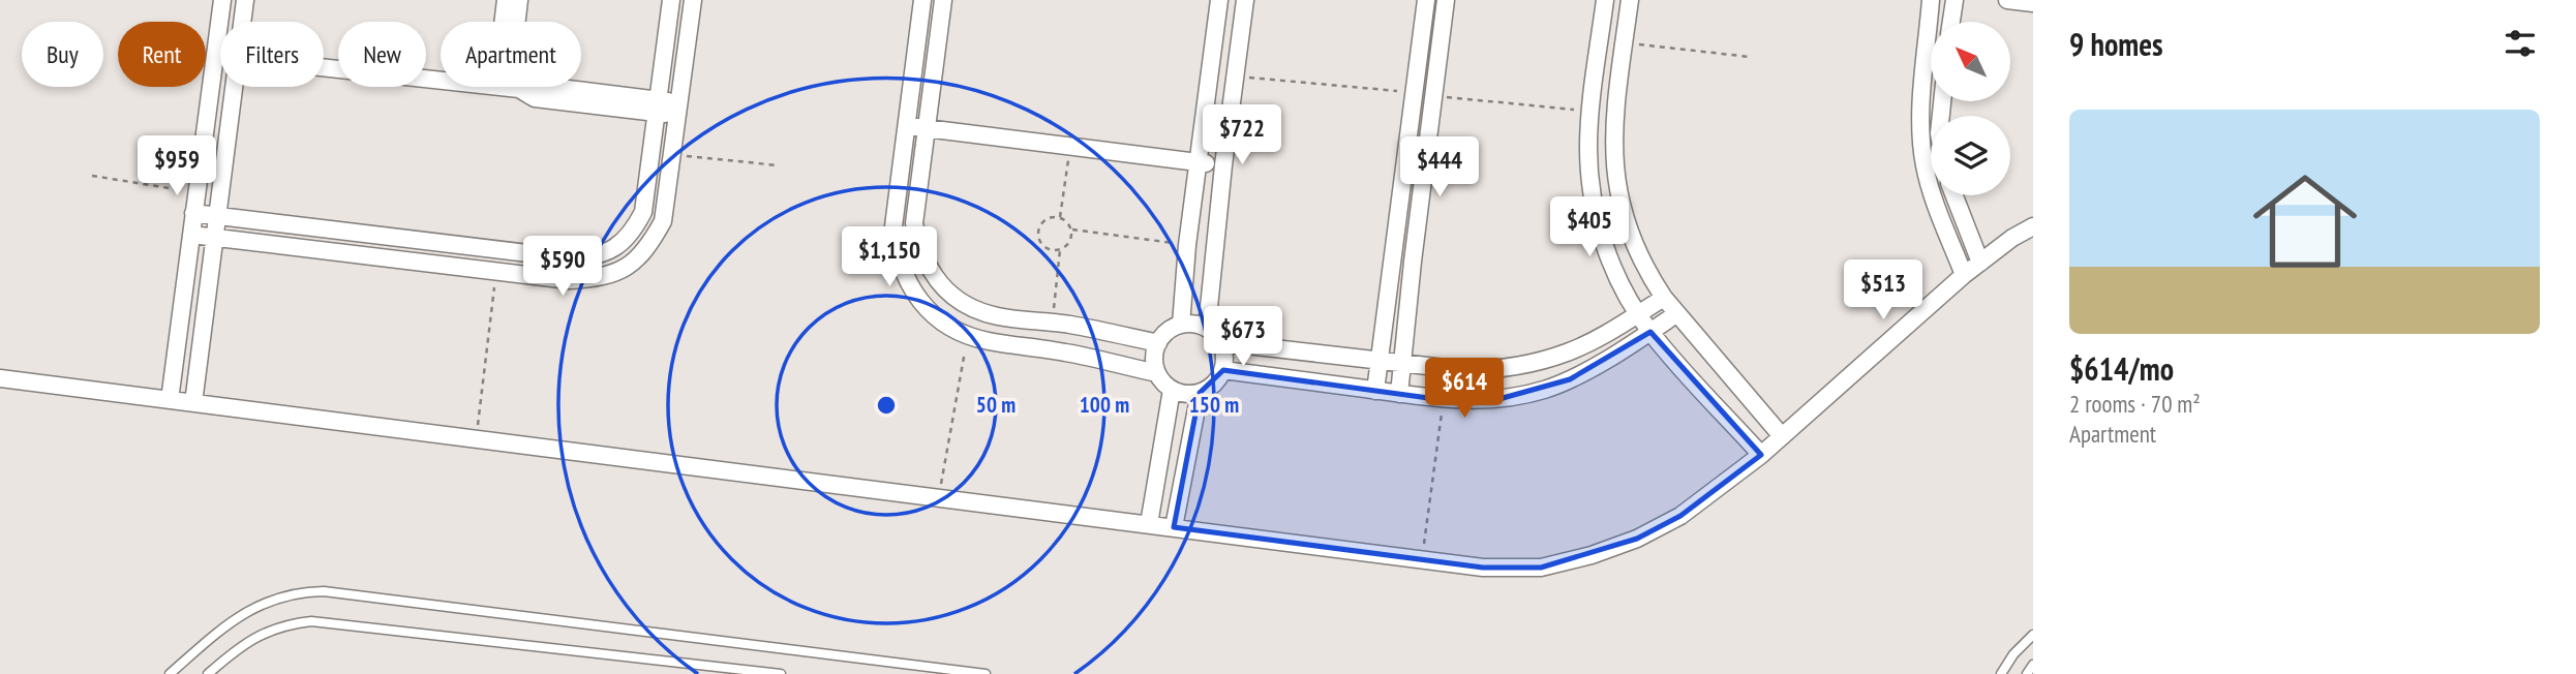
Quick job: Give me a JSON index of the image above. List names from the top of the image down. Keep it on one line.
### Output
{"north":"top left","page":{"heading":"9 homes","chip":["Buy","Rent","Filters","New","Apartment"],"list":[{"name":"$614/mo","note":"2 rooms · 70 m² · Apartment"}],"price":["$722","$959","$444","$405","$1,150","$590","$513","$673","$614"]},"rings":["50 m","100 m","150 m"]}
